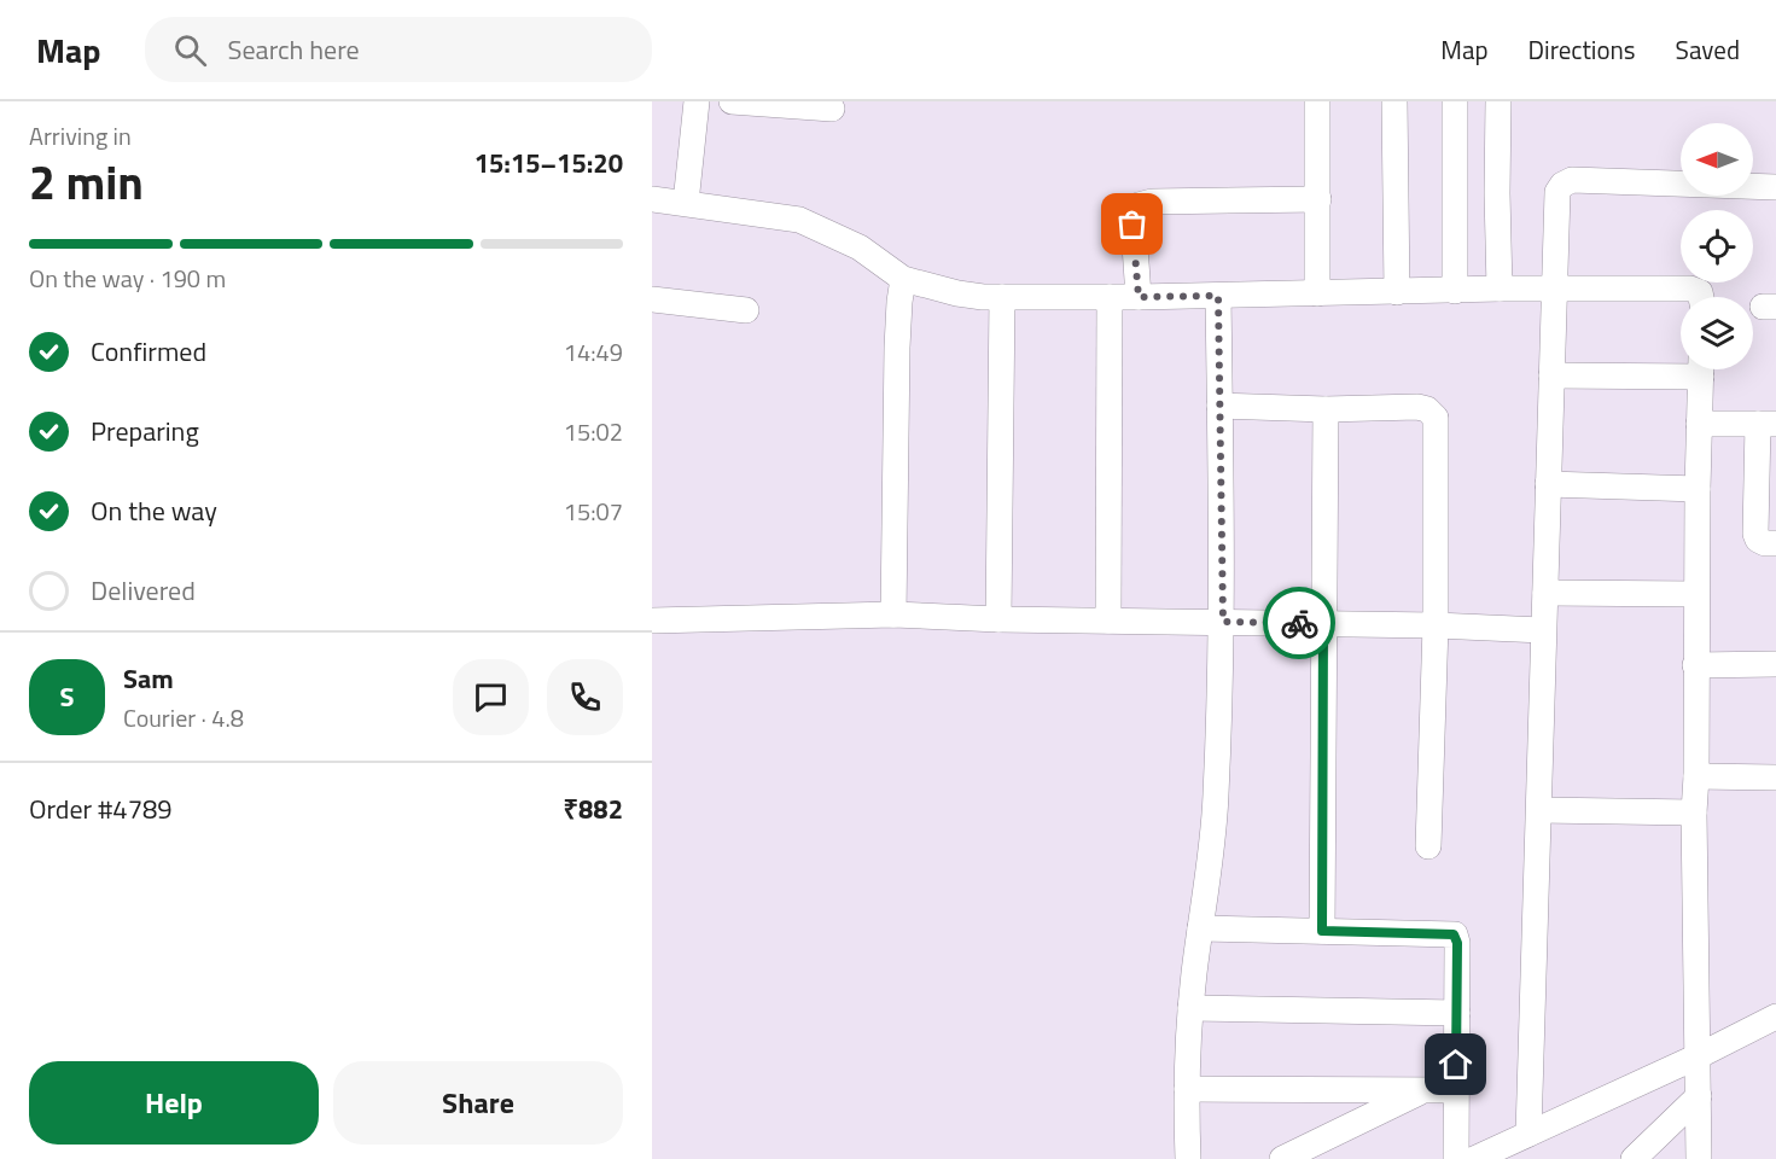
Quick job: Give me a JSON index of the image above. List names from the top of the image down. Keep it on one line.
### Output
{"north":"left","page":{"header":"Map","search":"Search here","nav":["Map","Directions","Saved"],"heading":["2 min","Arriving in","15:15–15:20"],"panel":["Sam","Courier · 4.8","Order #4789","₹882"],"bar":"On the way · 190 m","list":[["Confirmed","14:49"],["Preparing","15:02"],["On the way","15:07"],"Delivered"],"round":"S","buttons":["Help","Share"]}}
